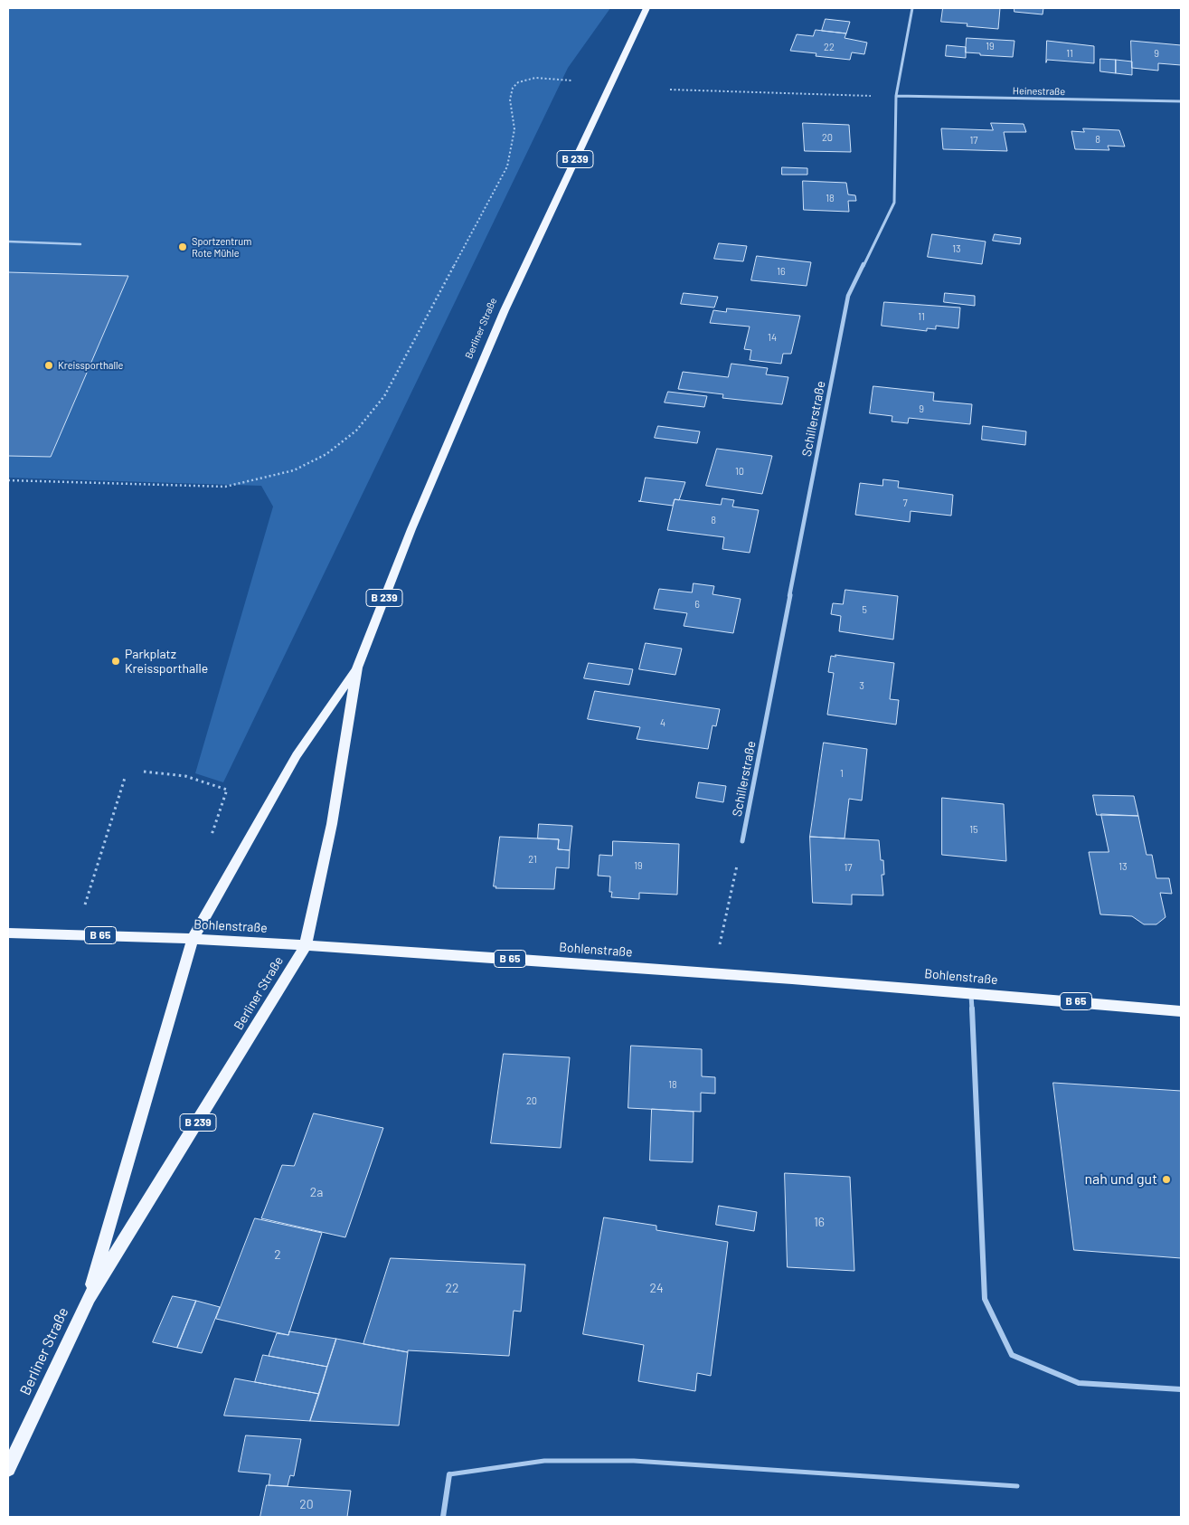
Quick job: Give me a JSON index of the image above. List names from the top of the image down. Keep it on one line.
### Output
{"streets":{"main road":["B 239","Berliner Straße","Bohlenstraße","B 65"],"street":["Heinestraße","Schillerstraße"]},"crossings":[["Heinestraße","Schillerstraße"],["Berliner Straße","Bohlenstraße"]],"places":["Sportzentrum Rote Mühle","Kreissporthalle","Parkplatz Kreissporthalle","nah und gut"],"house_numbers":["19","22","11","9","20","8","17","18","13","16","11","14","9","10","7","8","6","5","3","4","1","15","21","19","13","17","18","20","2a","16","2","22","24","20"]}
